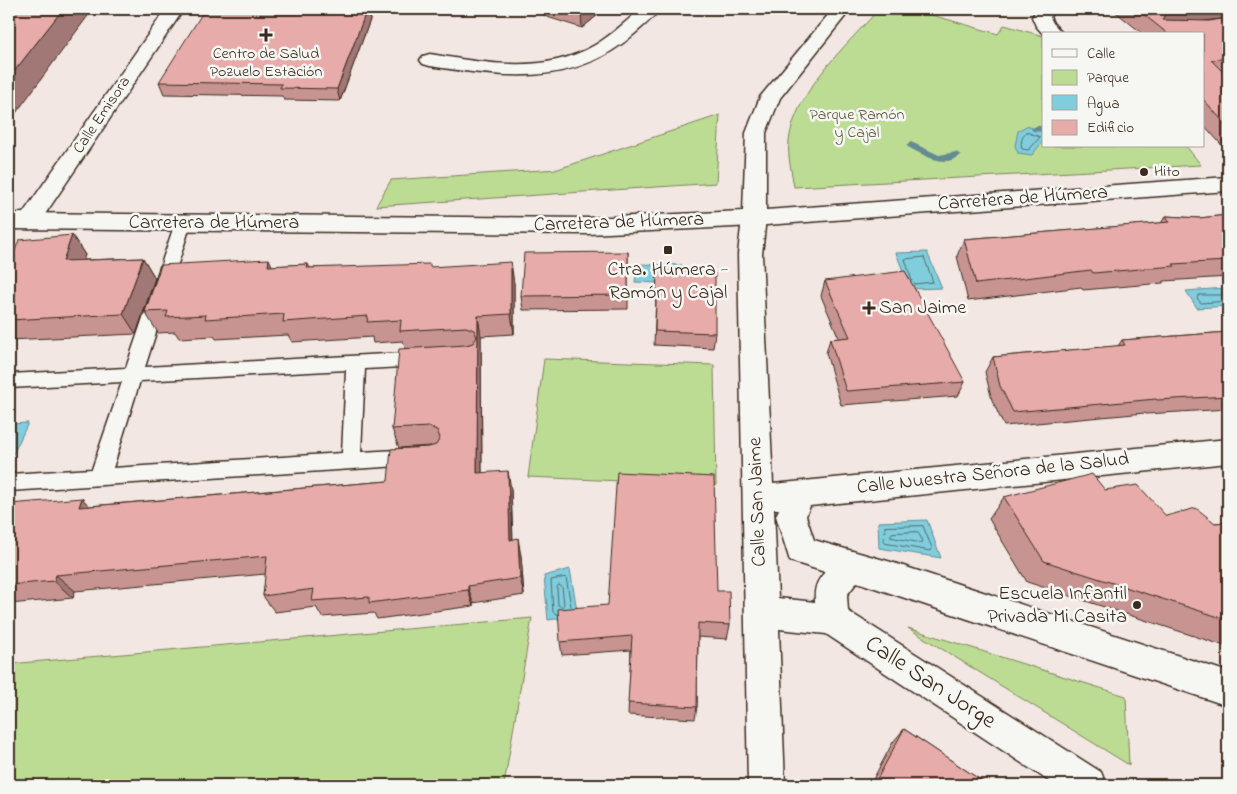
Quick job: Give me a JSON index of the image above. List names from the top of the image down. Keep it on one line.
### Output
{"streets":{"street":["Calle Emisora","Carretera de Húmera","Calle Nuestra Señora de la Salud","Calle San Jaime","Calle San Jorge"]},"crossings":[["Calle Emisora","Carretera de Húmera"],["Carretera de Húmera","Calle San Jaime"],["Calle Nuestra Señora de la Salud","Calle San Jaime"],["Calle San Jaime","Calle San Jorge"]],"parks":["Parque Ramón y Cajal"],"places":{"health":["Centro de Salud Pozuelo Estación","San Jaime"],"other":["Hito","Escuela Infantil Privada Mi Casita"],"transit":["Ctra. Húmera - Ramón y Cajal"]},"legend":["Calle","Parque","Agua","Edificio"]}
